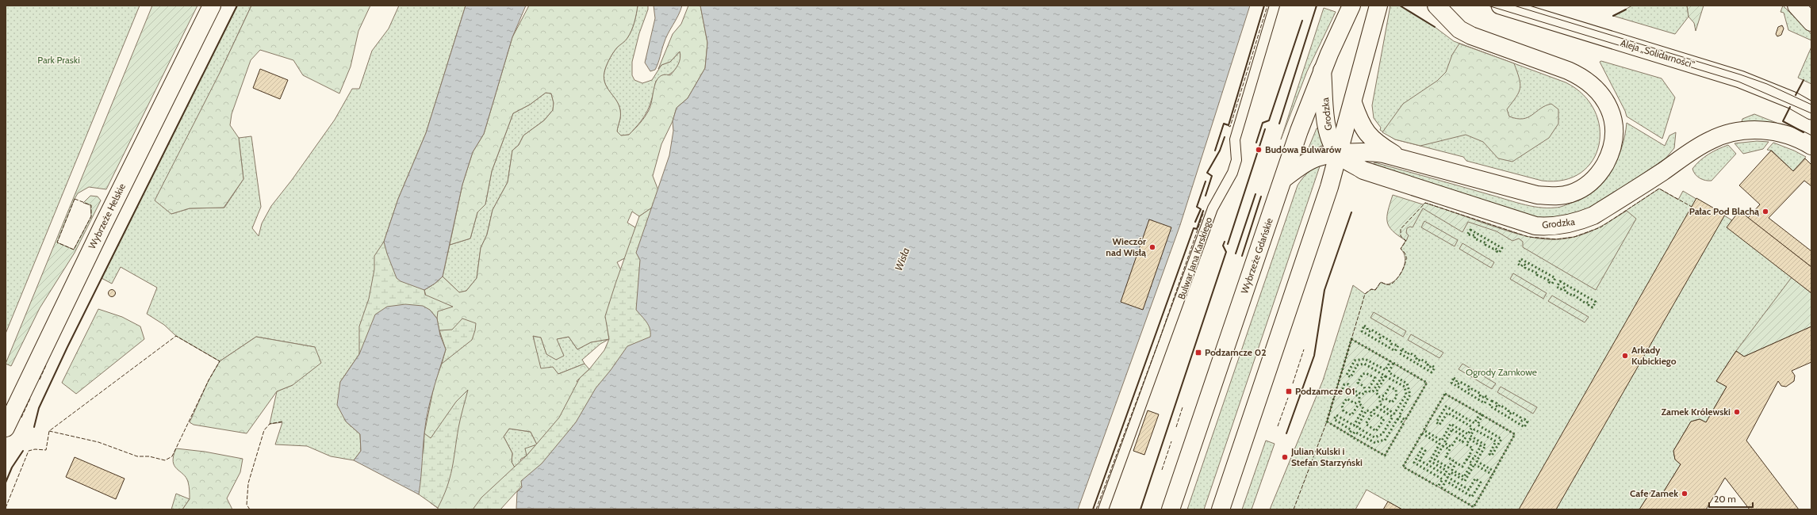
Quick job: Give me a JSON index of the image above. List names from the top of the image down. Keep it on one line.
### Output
{"streets":{"main road":["Grodzka","Wybrzeże Helskie","Wybrzeże Gdańskie"],"street":["Aleja „Solidarności”","Bulwar Jana Karskiego"]},"crossings":[["Grodzka","Wybrzeże Gdańskie"]],"water":["Wisła"],"parks":["Park Praski","Ogrody Zamkowe"],"places":{"other":["Budowa Bulwarów","Pałac Pod Blachą","Wieczór nad Wisłą","Arkady Kubickiego","Zamek Królewski","Julian Kulski i Stefan Starzyński","Cafe Zamek"],"transit":["Podzamcze 02","Podzamcze 01"]},"scale_bar":"20 m"}
